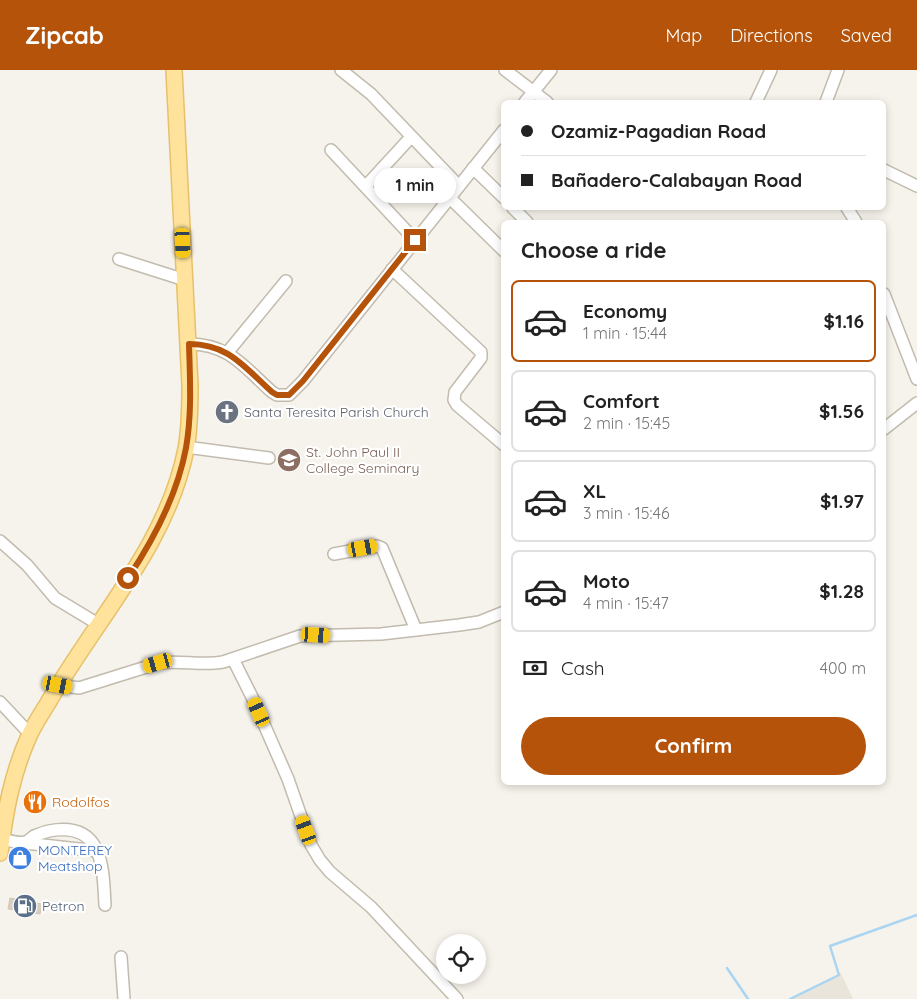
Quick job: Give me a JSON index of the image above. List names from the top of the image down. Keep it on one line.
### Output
{"places":{"church":["Santa Teresita Parish Church"],"school or university":["St. John Paul II College Seminary"],"restaurant":["Rodolfos"],"shop":["MONTEREY Meatshop"],"fuel station":["Petron"]},"page":{"header":"Zipcab","nav":["Map","Directions","Saved"],"banner":["Ozamiz-Pagadian Road","Bañadero-Calabayan Road"],"bubble":"1 min","heading":"Choose a ride","list":[{"name":"Economy","note":"1 min · 15:44","value":"$1.16"},{"name":"Comfort","note":"2 min · 15:45","value":"$1.56"},{"name":"XL","note":"3 min · 15:46","value":"$1.97"},{"name":"Moto","note":"4 min · 15:47","value":"$1.28"}],"pay":["Cash","400 m"],"buttons":"Confirm"}}
